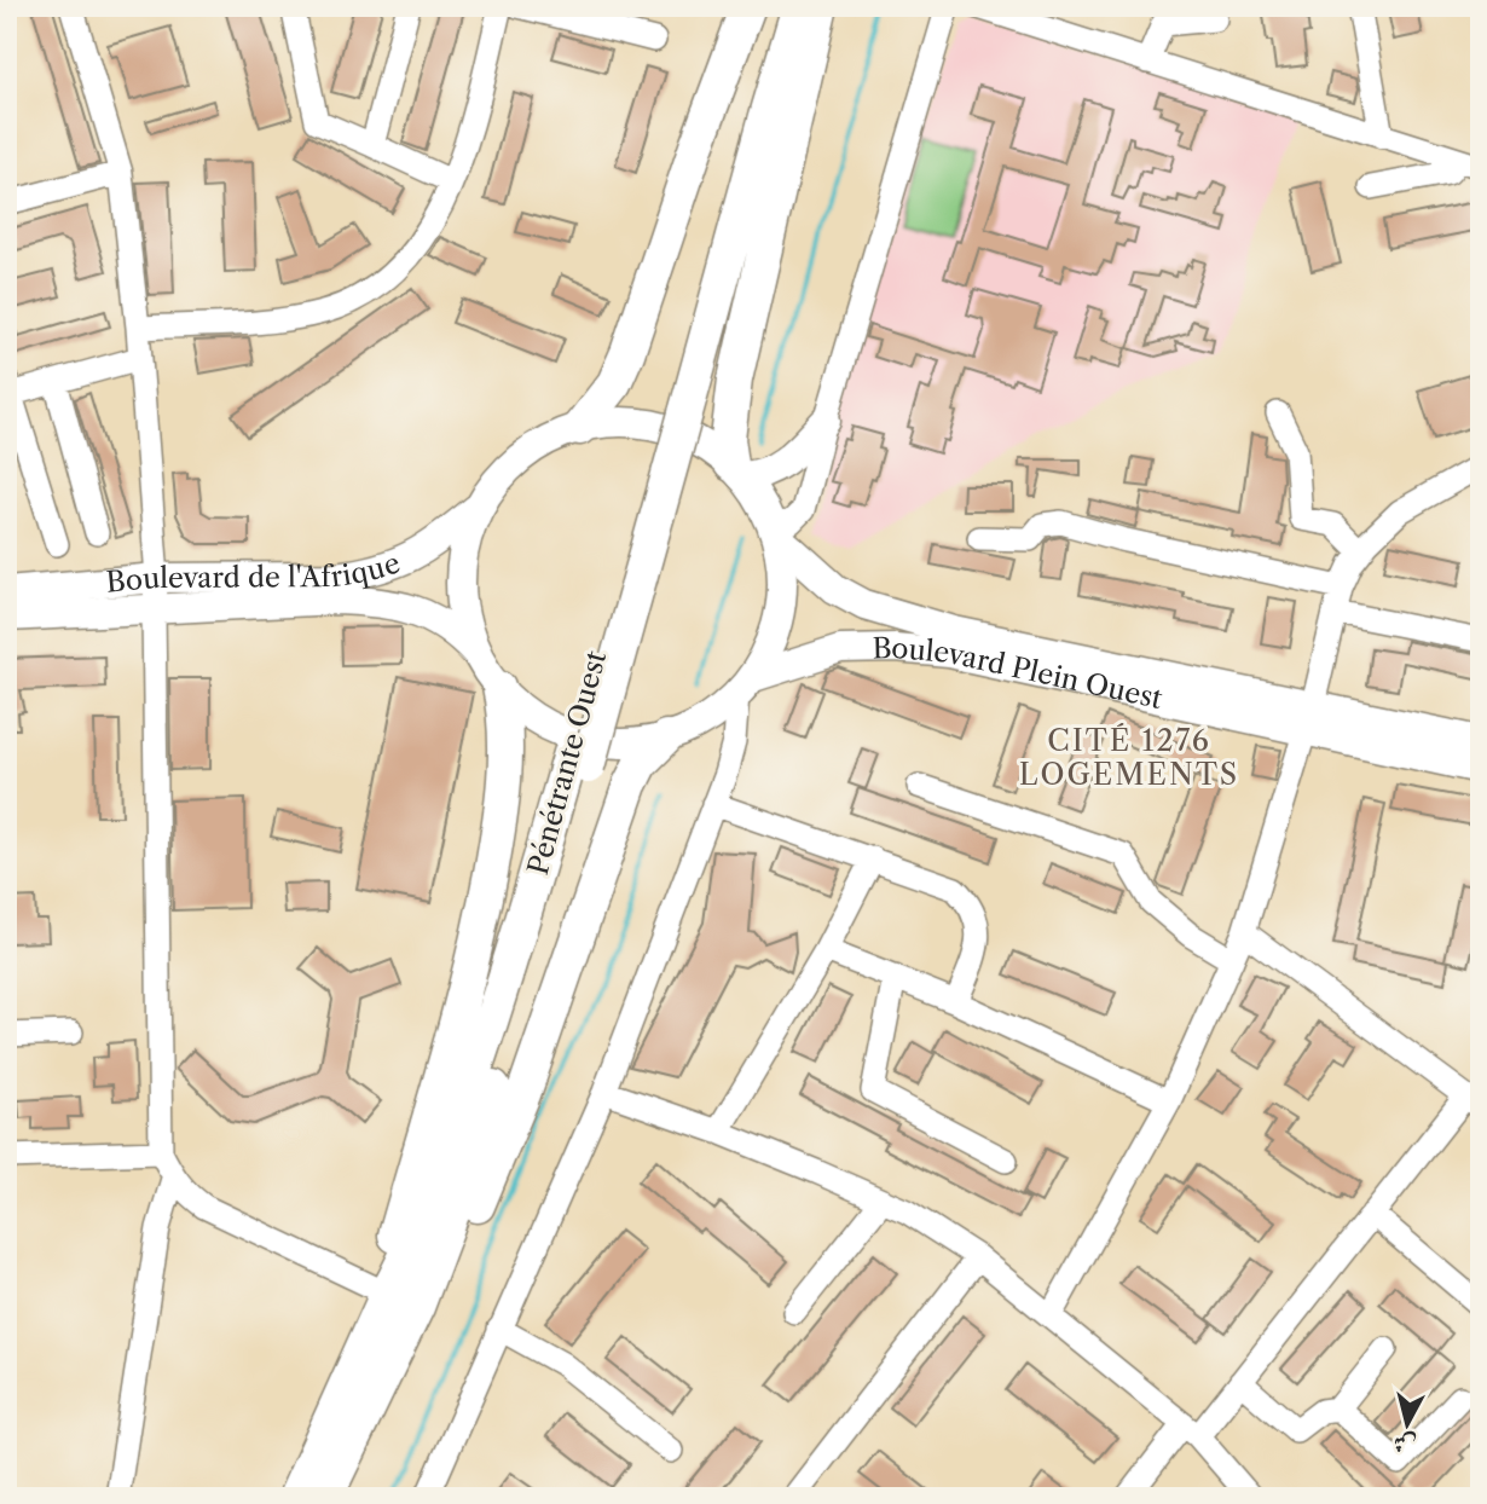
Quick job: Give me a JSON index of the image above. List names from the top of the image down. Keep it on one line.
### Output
{"streets":{"highway":["Pénétrante Ouest"],"main road":["Boulevard de l'Afrique","Boulevard Plein Ouest"]},"districts":["CITÉ 1276 LOGEMENTS"],"north":"bottom"}
